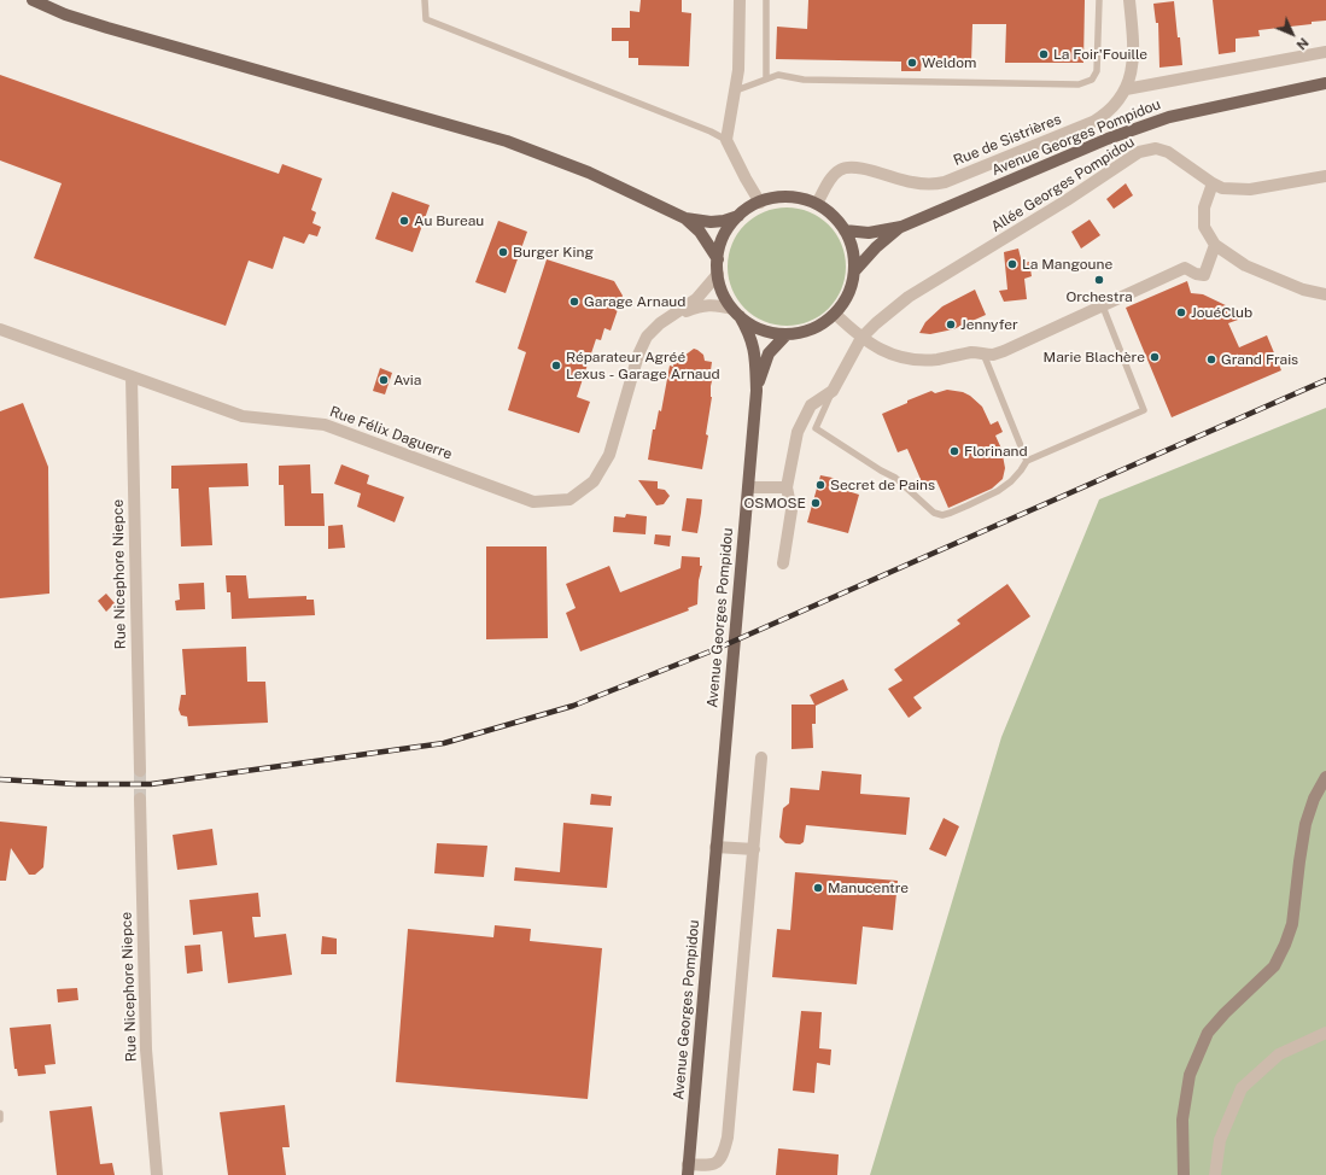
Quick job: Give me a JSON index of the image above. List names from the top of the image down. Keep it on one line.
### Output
{"streets":{"main road":["Avenue Georges Pompidou"],"street":["Rue de Sistrières","Allée Georges Pompidou","Rue Félix Daguerre","Rue Nicephore Niepce"]},"crossings":[["Avenue Georges Pompidou","Rue de Sistrières"],["Avenue Georges Pompidou","Rue Félix Daguerre"],["Rue de Sistrières","Rue Félix Daguerre"],["Rue Félix Daguerre","Rue Nicephore Niepce"]],"places":["La Foir'Fouille","Weldom","Au Bureau","Burger King","La Mangoune","Orchestra","Garage Arnaud","JouéClub","Jennyfer","Marie Blachère","Grand Frais","Réparateur Agréé Lexus - Garage Arnaud","Avia","Florinand","Secret de Pains","OSMOSE","Manucentre"],"north":"bottom right"}
